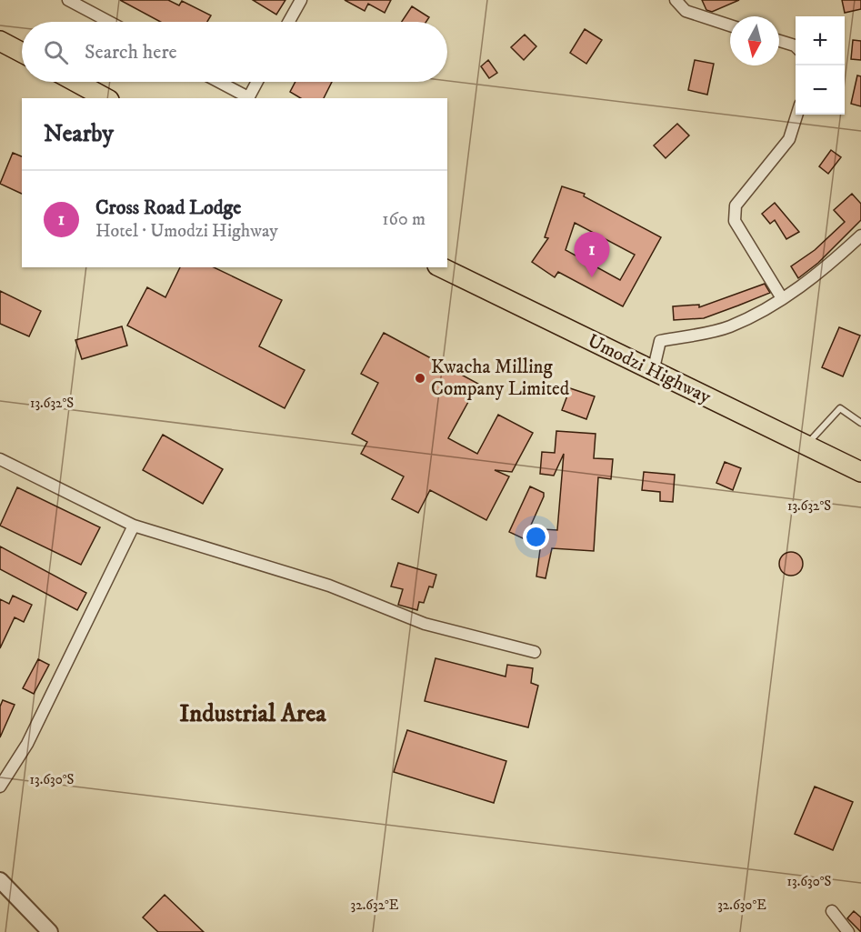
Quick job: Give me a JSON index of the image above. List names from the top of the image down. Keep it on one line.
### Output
{"streets":{"highway":["Umodzi Highway"]},"districts":["Industrial Area"],"places":["Kwacha Milling Company Limited"],"north":"bottom","page":{"map_buttons":["+","−"],"search":"Search here","heading":"Nearby","list":[{"mark":"1","name":"Cross Road Lodge","note":"Hotel · Umodzi Highway","value":"160 m"}],"pins":"1"},"coordinates":["13.632°S","13.630°S","32.632°E","32.630°E"]}
